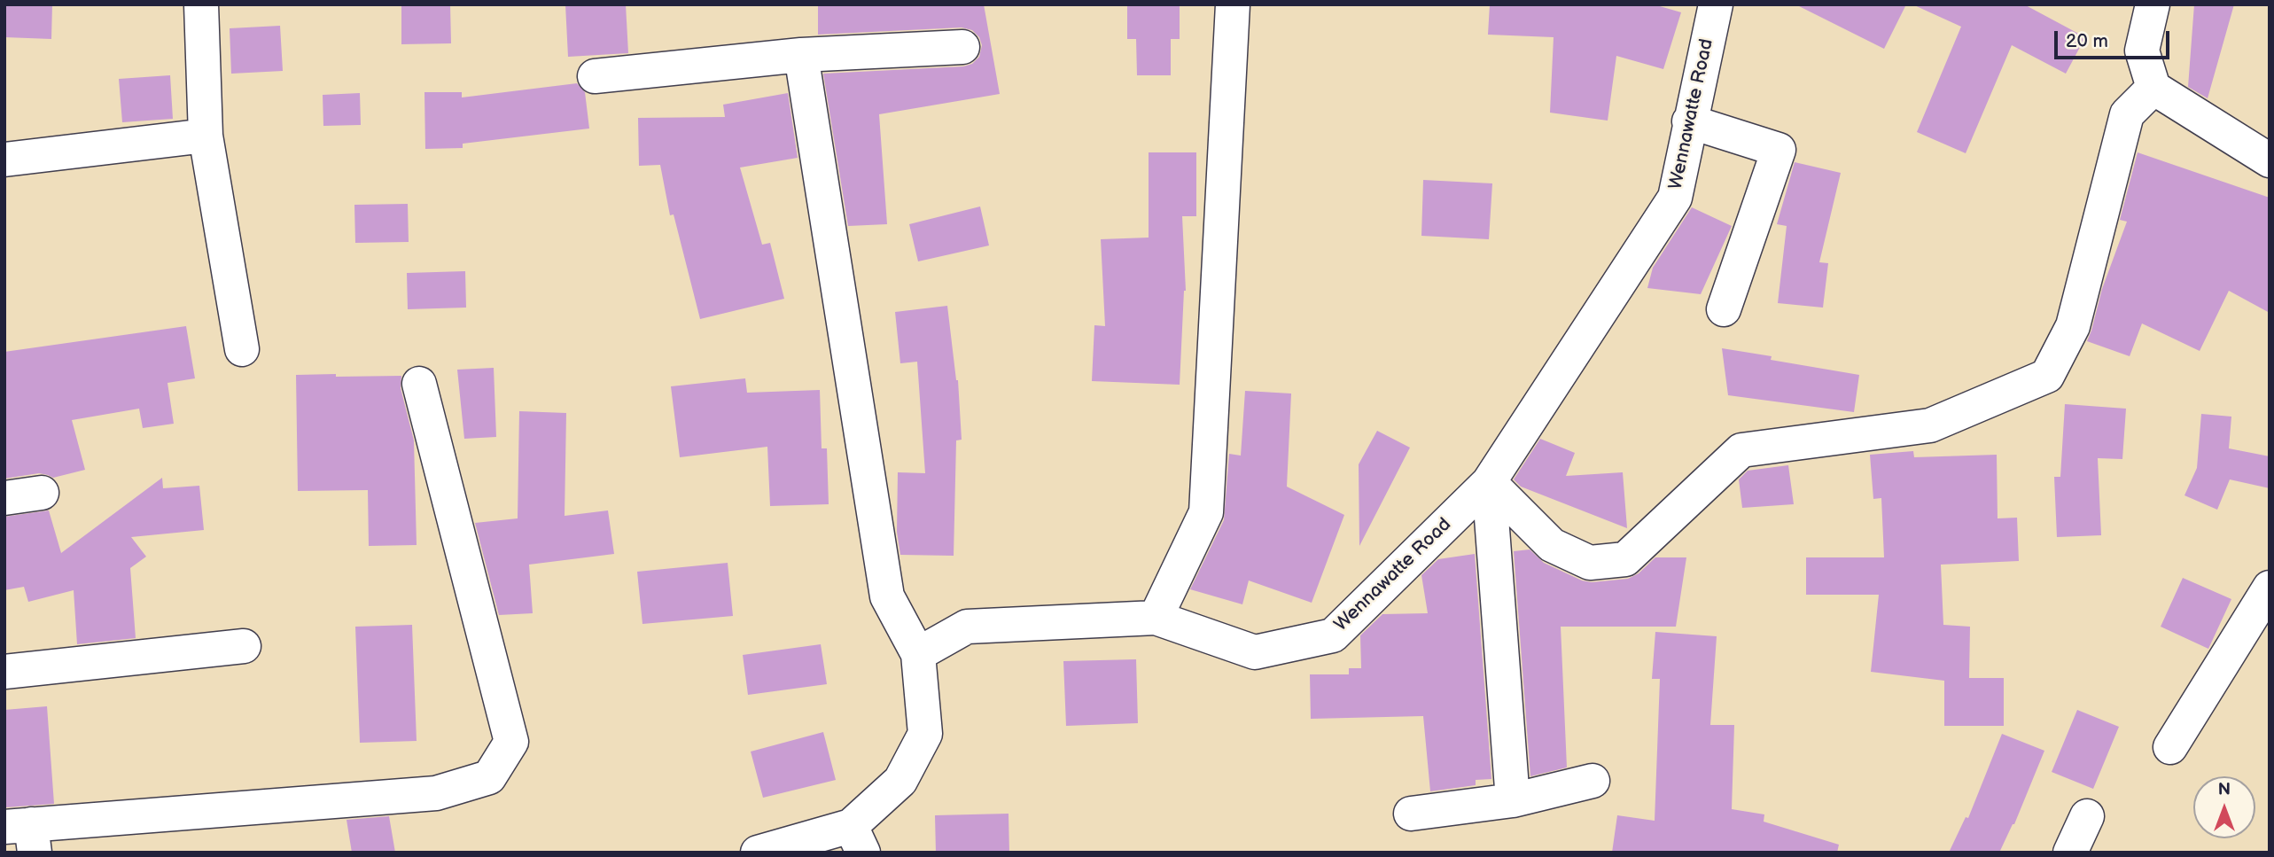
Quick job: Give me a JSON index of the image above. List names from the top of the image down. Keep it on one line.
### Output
{"streets":{"street":["Wennawatte Road"]},"scale_bar":"20 m","north":"top"}
